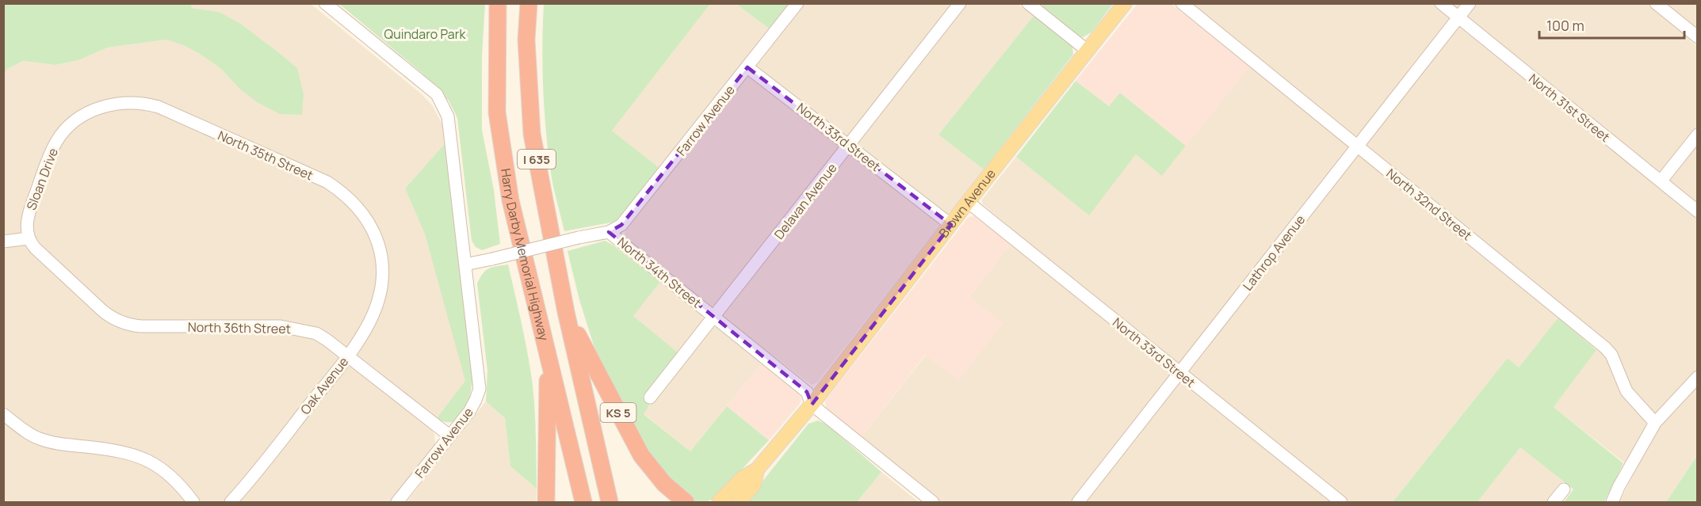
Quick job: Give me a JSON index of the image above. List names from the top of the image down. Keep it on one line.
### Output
{"streets":{"highway":["I 635","Harry Darby Memorial Highway","KS 5"],"main road":["Brown Avenue"],"street":["North 31st Street","Farrow Avenue","North 33rd Street","North 35th Street","Sloan Drive","Delavan Avenue","North 32nd Street","Lathrop Avenue","North 34th Street","North 36th Street","Oak Avenue"]},"crossings":[["North 31st Street","Lathrop Avenue"],["Farrow Avenue","North 33rd Street"],["Farrow Avenue","North 34th Street"],["Farrow Avenue","North 36th Street"],["North 33rd Street","Delavan Avenue"],["North 33rd Street","Brown Avenue"],["North 33rd Street","Lathrop Avenue"],["North 35th Street","Sloan Drive"],["North 35th Street","Oak Avenue"],["I 635","KS 5"],["Sloan Drive","North 36th Street"],["Delavan Avenue","North 34th Street"],["Brown Avenue","North 34th Street"],["North 32nd Street","Lathrop Avenue"],["North 36th Street","Oak Avenue"]],"parks":["Quindaro Park"],"scale_bar":"100 m"}
